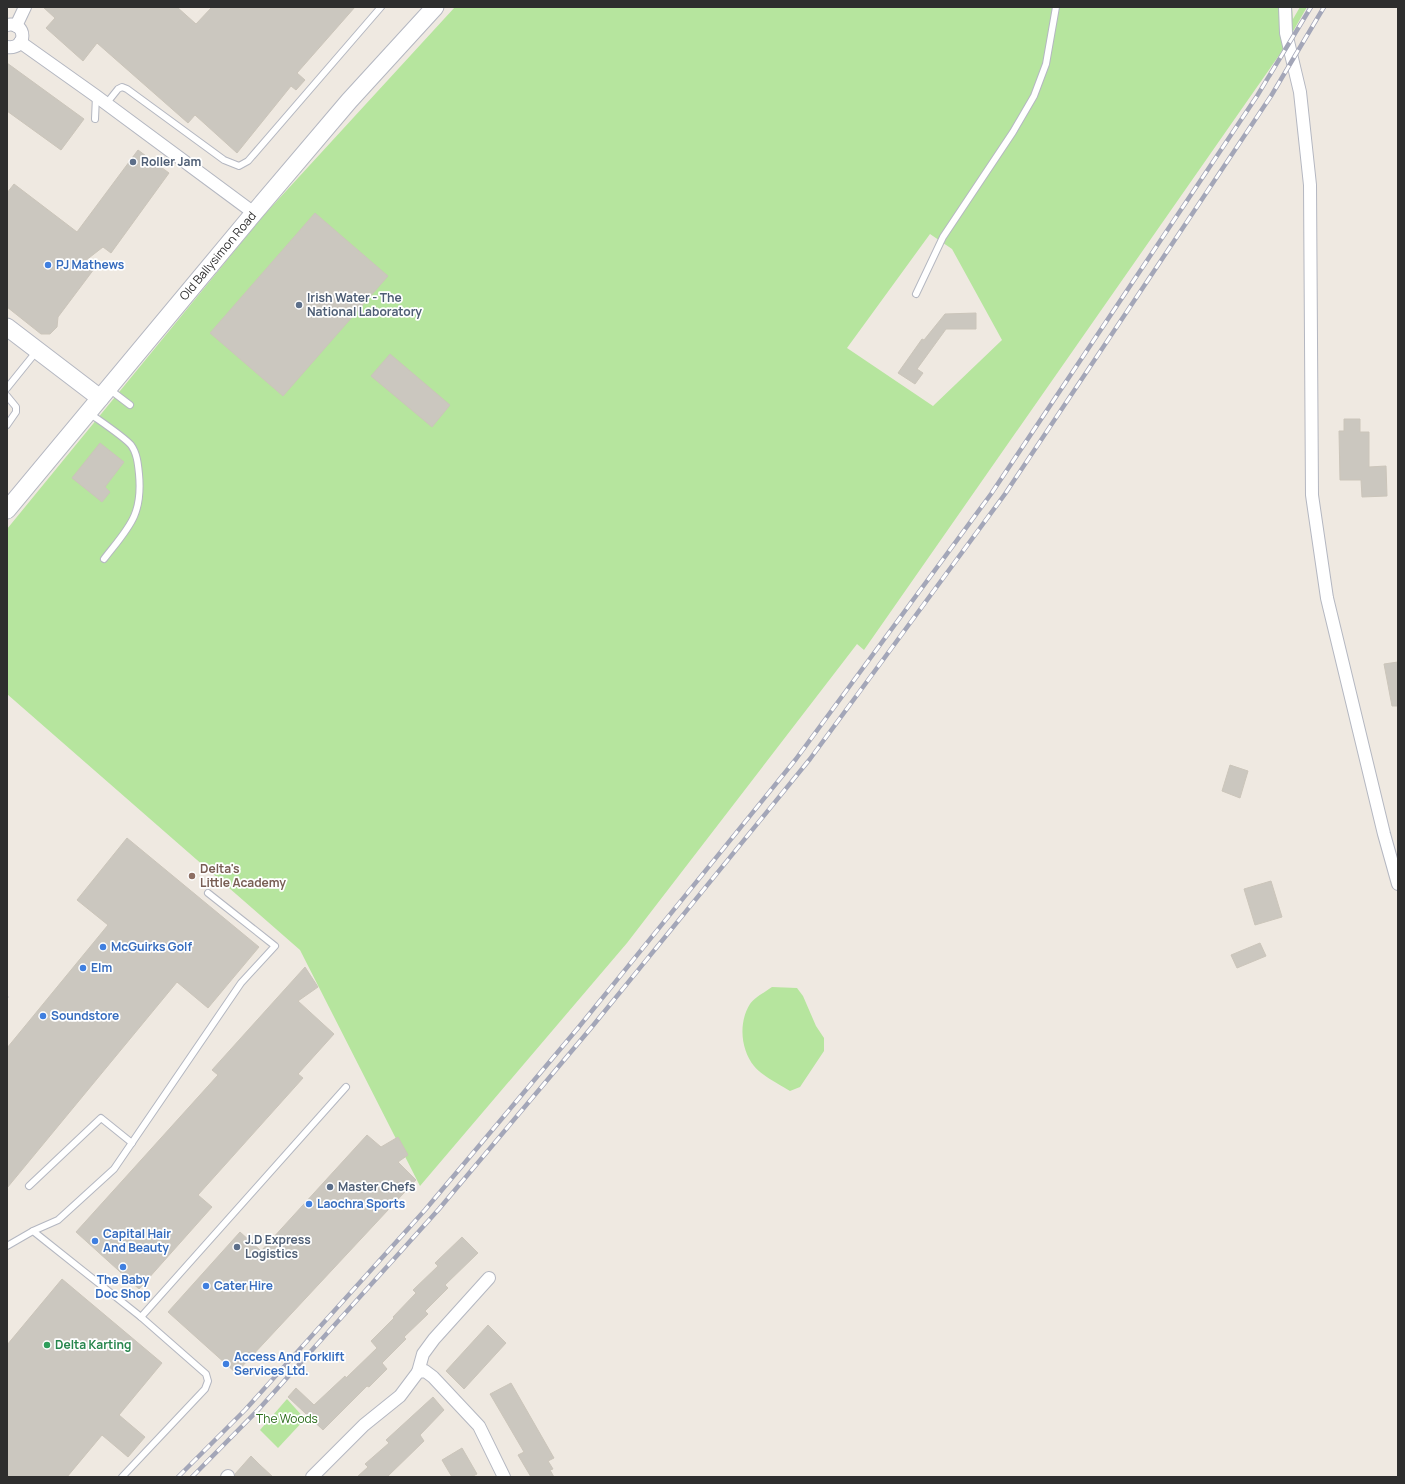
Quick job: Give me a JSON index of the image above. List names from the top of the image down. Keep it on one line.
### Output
{"streets":{"street":["Old Ballysimon Road"]},"parks":["The Woods"],"places":["Roller Jam","PJ Mathews","Irish Water - The National Laboratory","Delta's Little Academy","McGuirks Golf","Elm","Soundstore","Master Chefs","Laochra Sports","Capital Hair And Beauty","J.D Express Logistics","The Baby Doc Shop","Cater Hire","Delta Karting","Access And Forklift Services Ltd."]}
